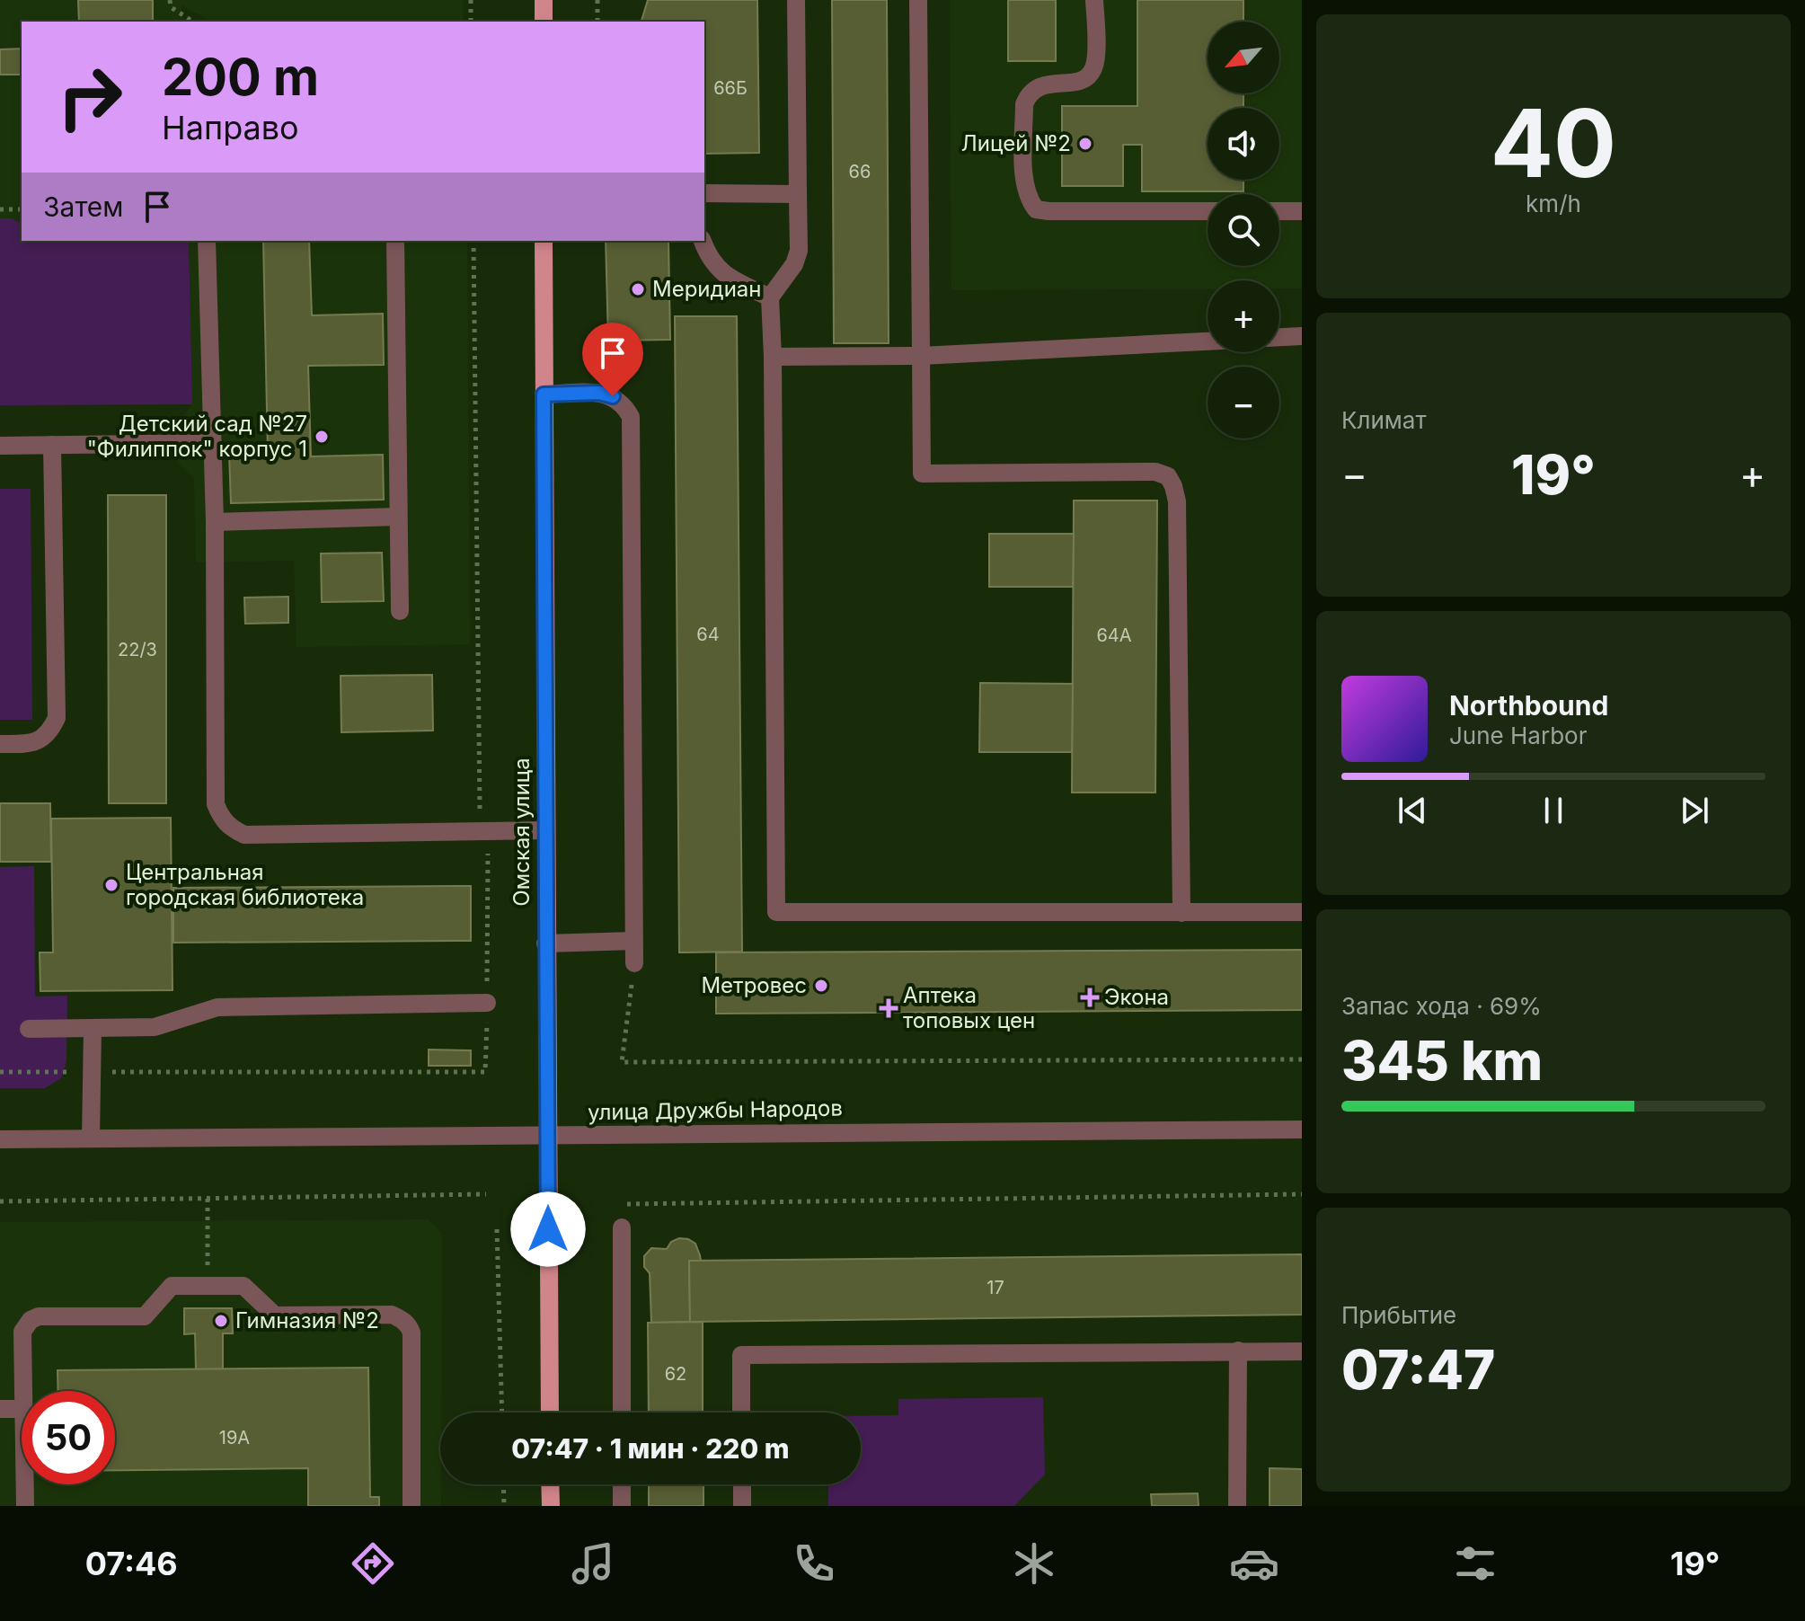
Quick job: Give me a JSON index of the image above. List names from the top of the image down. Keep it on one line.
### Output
{"streets":{"main road":["Омская улица"],"street":["улица Дружбы Народов"]},"crossings":[["Омская улица","улица Дружбы Народов"]],"places":{"other":["Лицей №2","Меридиан","Детский сад №27 \"Филиппок\" корпус 1","Центральная городская библиотека","Метровес","Гимназия №2"],"health":["Экона","Аптека топовых цен"]},"house_numbers":["66Б","66","64","64А","22/3","17","62","19А"],"north":"bottom left","page":{"tile":[["40","km/h"],"Климат",["Запас хода · 69%","345 km"],["Прибытие","07:47"]],"map_buttons":["+","−"],"turn":["200 m","Направо"],"then":"Затем","heat":["−","19°","+"],"song":["Northbound","June Harbor"],"limit":"50","trip":"07:47 · 1 мин · 220 m","tabs":["07:46","19°"]}}
